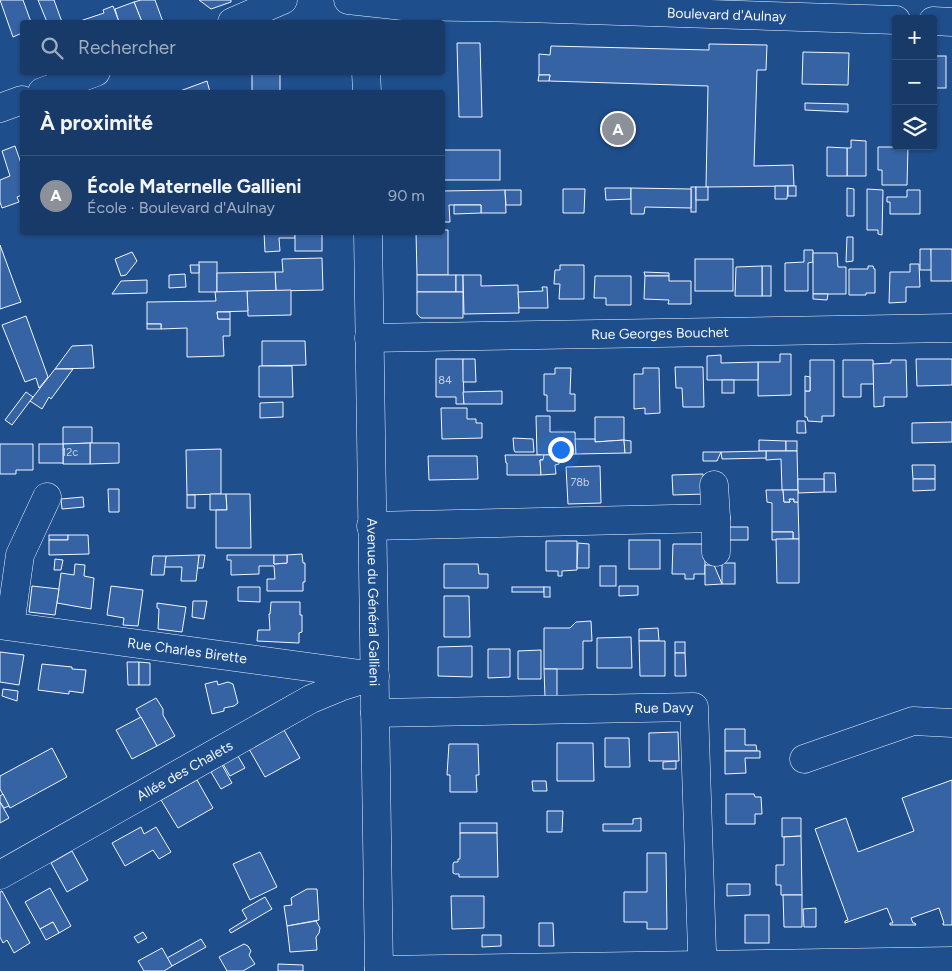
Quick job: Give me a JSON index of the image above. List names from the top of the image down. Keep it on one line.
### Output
{"streets":{"street":["Boulevard d'Aulnay","Rue Georges Bouchet","Avenue du Général Gallieni","Rue Charles Birette","Rue Davy","Allée des Chalets"]},"crossings":[["Rue Georges Bouchet","Avenue du Général Gallieni"],["Avenue du Général Gallieni","Rue Charles Birette"],["Avenue du Général Gallieni","Rue Davy"],["Avenue du Général Gallieni","Allée des Chalets"],["Rue Charles Birette","Allée des Chalets"]],"house_numbers":["84","12c","78b"],"page":{"map_buttons":["+","−"],"search":"Rechercher","heading":"À proximité","pins":"A","list":[{"mark":"A","name":"École Maternelle Gallieni","note":"École · Boulevard d'Aulnay","value":"90 m"}]}}
